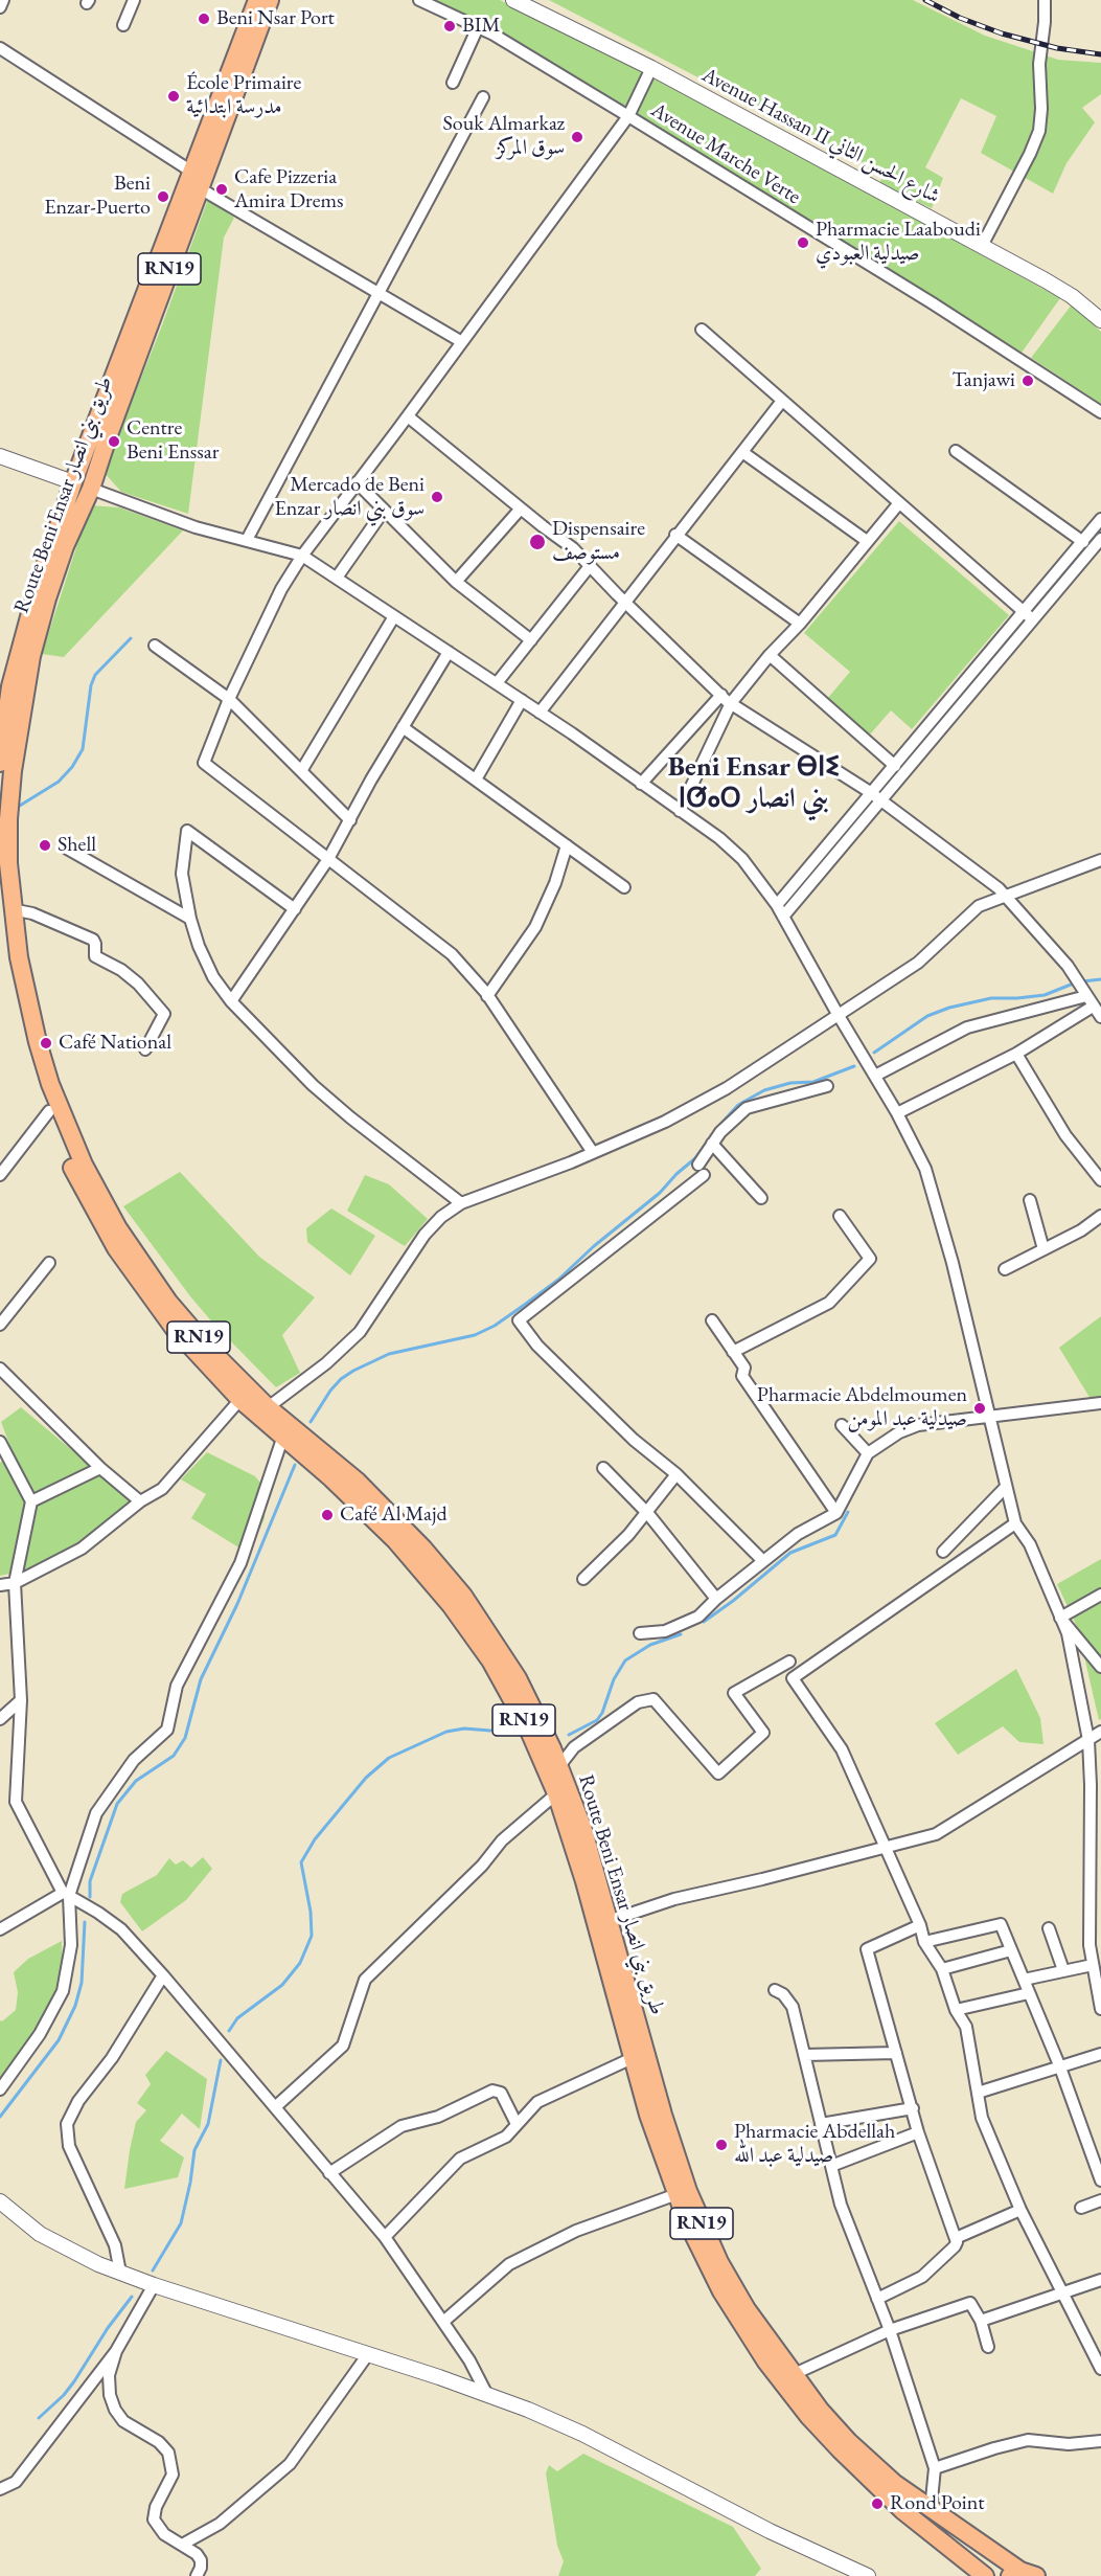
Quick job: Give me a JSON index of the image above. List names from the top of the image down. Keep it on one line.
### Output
{"streets":{"highway":["RN19","Route Beni Ensar طريق بني انصار"],"street":["Avenue Hassan II شارع الحسن الثاني","Avenue Marche Verte"]},"districts":["Beni Ensar ⴱⵏⵉ ⵏⵚⴰⵔ بني انصار"],"places":["Beni Nsar Port","BIM","École Primaire مدرسة ابتدائية","Souk Almarkaz سوق المركز","Cafe Pizzeria Amira Drems","Beni Enzar-Puerto","Pharmacie Laaboudi صيدلية العبودي","Tanjawi","Centre Beni Enssar","Mercado de Beni Enzar سوق بني انصار","Dispensaire مستوصف","Shell","Café National","Pharmacie Abdelmoumen صيدلية عبد المومن","Café Al Majd","Pharmacie Abdellah صيدلية عبد الله","Rond Point"]}
